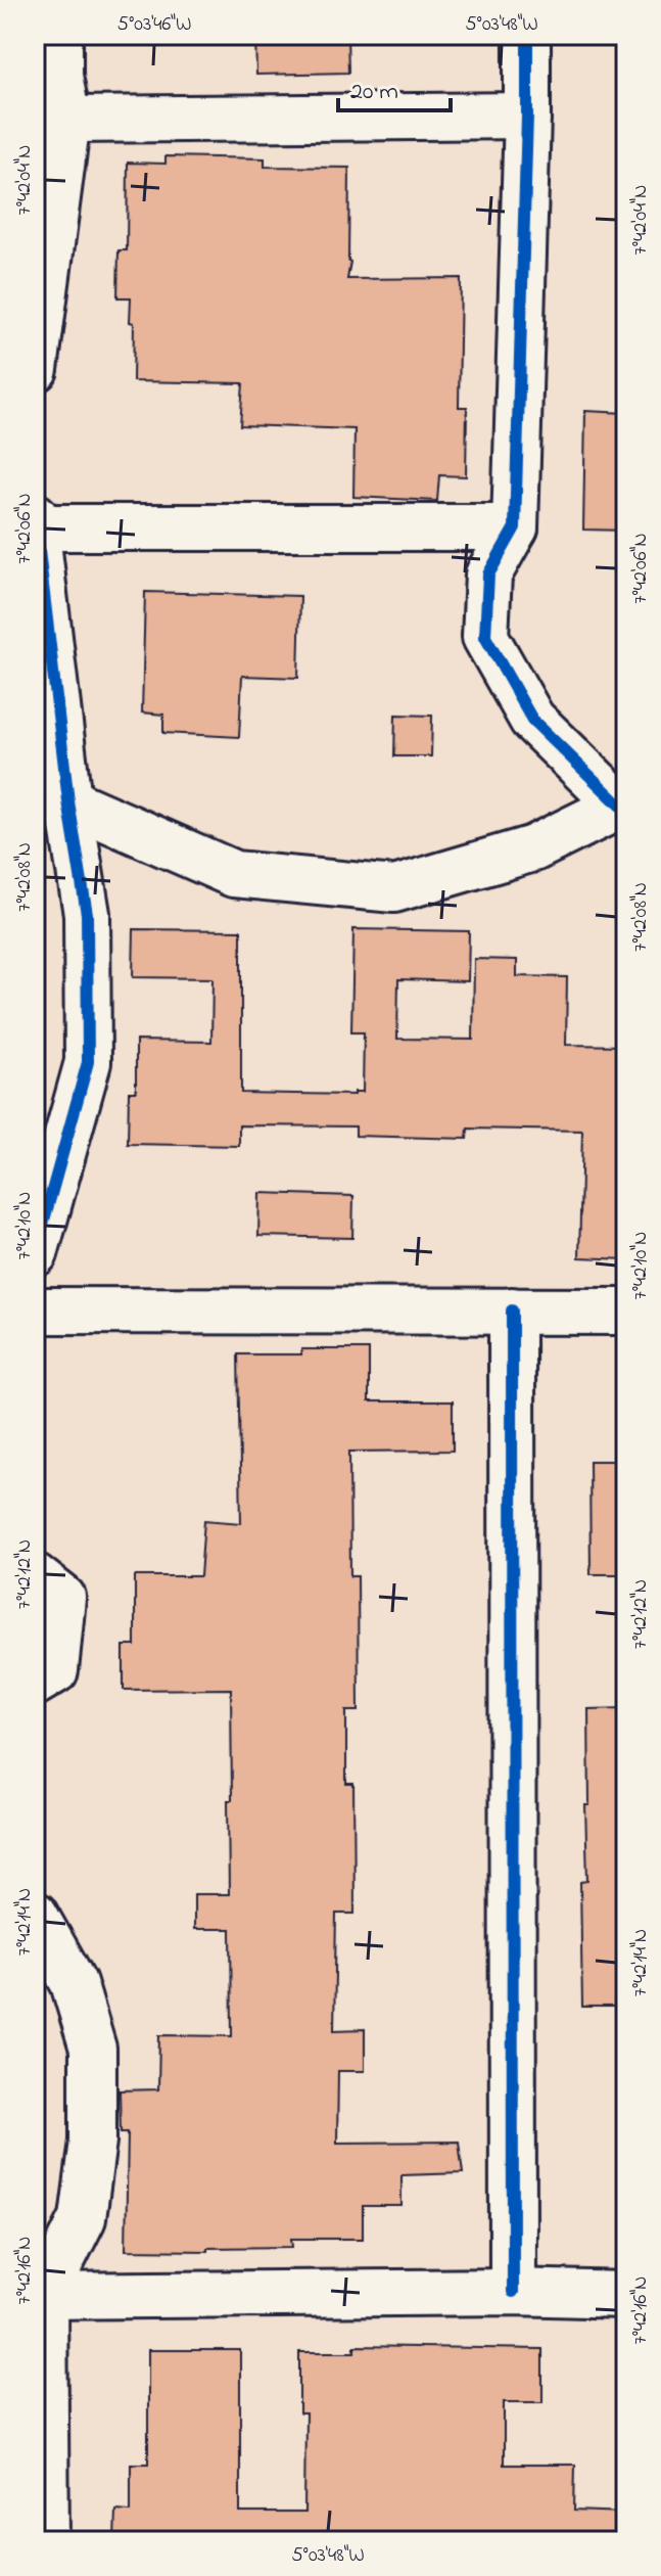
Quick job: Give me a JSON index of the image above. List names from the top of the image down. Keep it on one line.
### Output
{"scale_bar":"20 m","coordinates":["5°03'46\"W","5°03'48\"W","7°42'04\"N","7°42'06\"N","7°42'08\"N","7°42'10\"N","7°42'12\"N","7°42'14\"N","7°42'16\"N"]}
